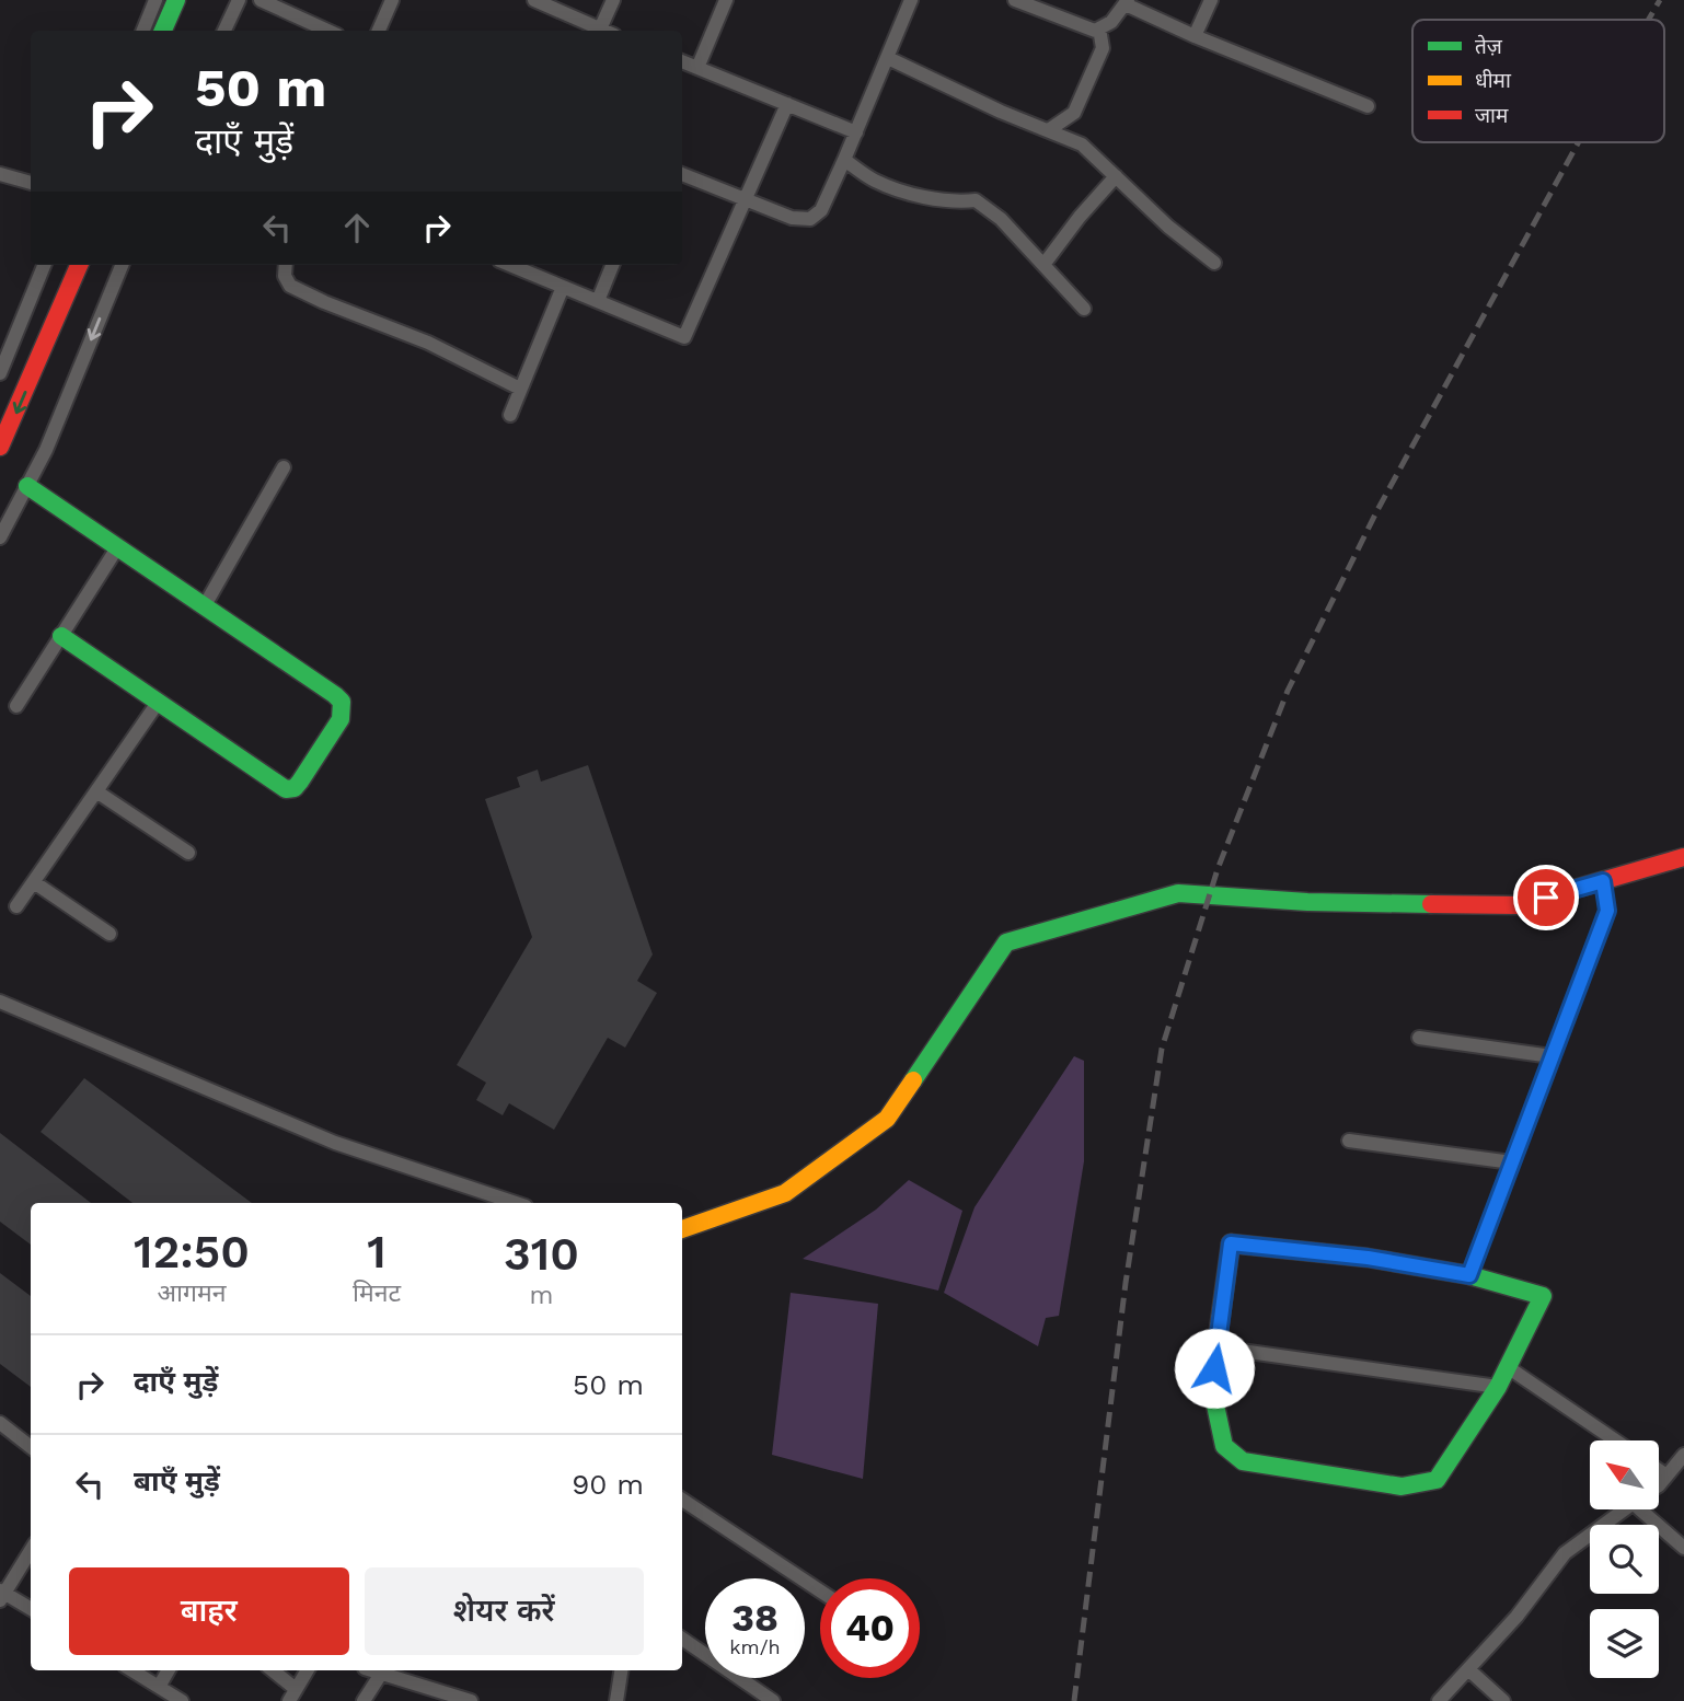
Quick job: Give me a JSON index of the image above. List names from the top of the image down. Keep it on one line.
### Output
{"legend":["तेज़","धीमा","जाम"],"north":"top left","page":{"turn":["50 m","दाएँ मुड़ें"],"eta":["12:50","आगमन","1","मिनट","310","m"],"list":[{"name":"दाएँ मुड़ें","value":"50 m"},{"name":"बाएँ मुड़ें","value":"90 m"}],"buttons":["बाहर","शेयर करें"],"speed":"38 km/h","limit":"40"}}
